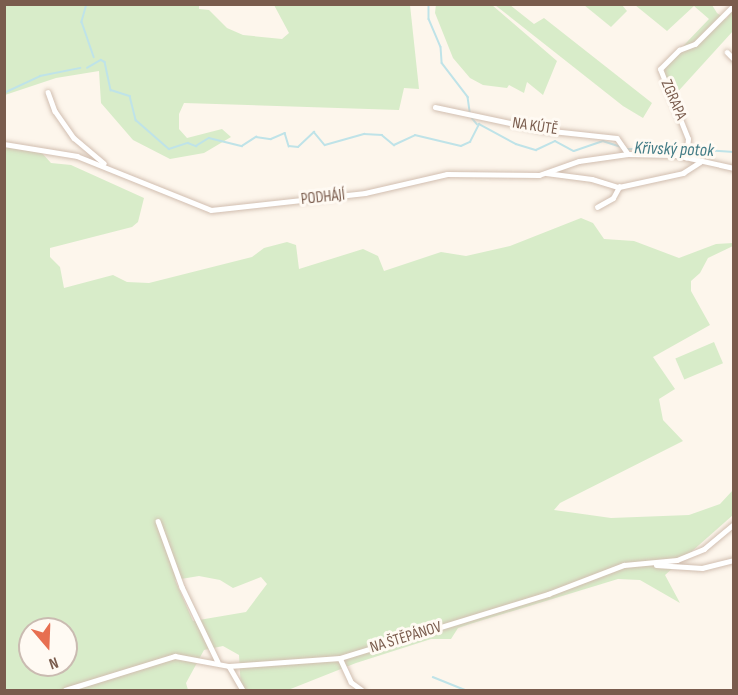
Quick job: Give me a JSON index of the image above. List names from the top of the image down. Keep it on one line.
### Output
{"streets":{"street":["ZGRAPA","NA KÚTĚ","PODHÁJÍ","NA ŠTĚPÁNOV"]},"crossings":[["ZGRAPA","PODHÁJÍ"],["NA KÚTĚ","PODHÁJÍ"]],"water":["Křivský potok"],"north":"bottom"}
